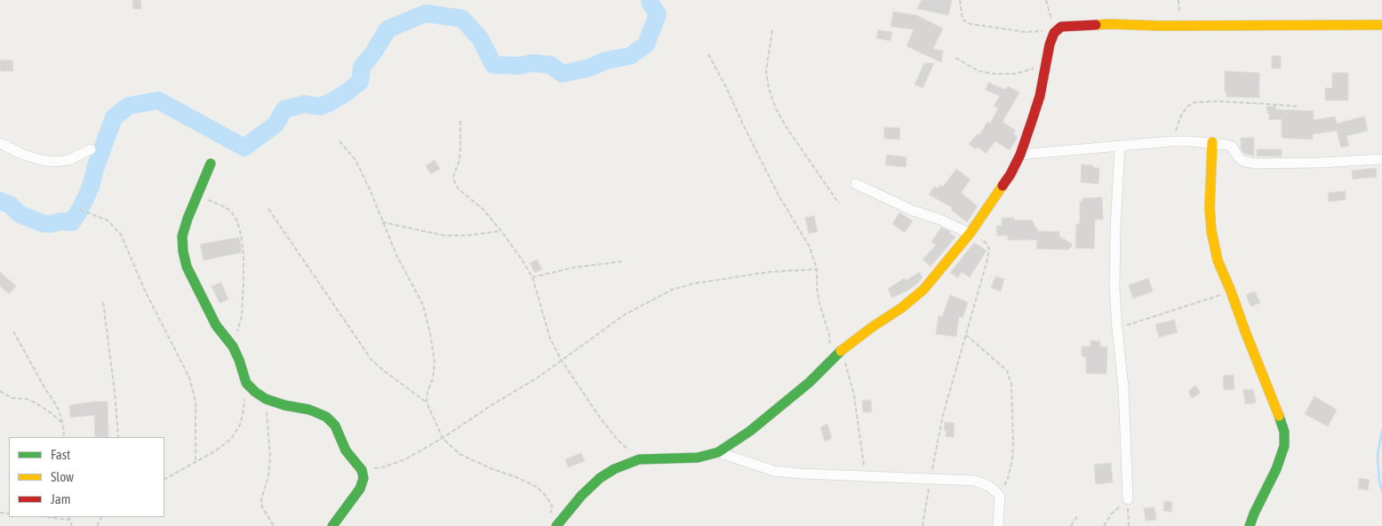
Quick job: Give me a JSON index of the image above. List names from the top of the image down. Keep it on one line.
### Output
{"legend":["Fast","Slow","Jam"]}
